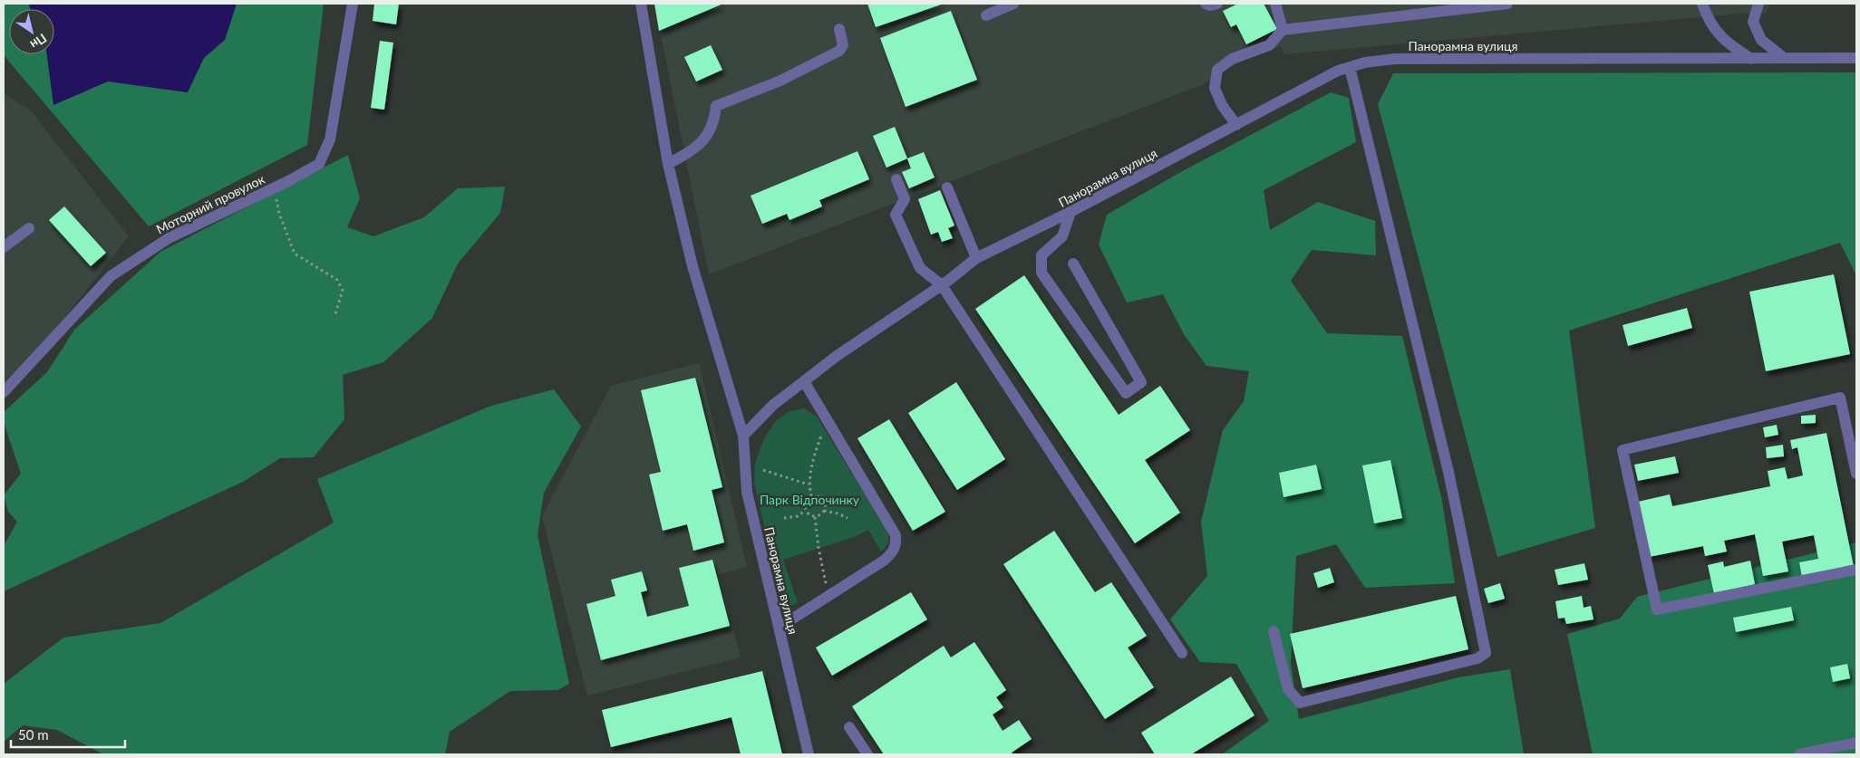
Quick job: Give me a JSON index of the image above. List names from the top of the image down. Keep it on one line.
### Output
{"streets":{"street":["Панорамна вулиця","Моторний провулок"]},"parks":["Парк Відпочинку"],"scale_bar":"50 m","north":"bottom right"}
